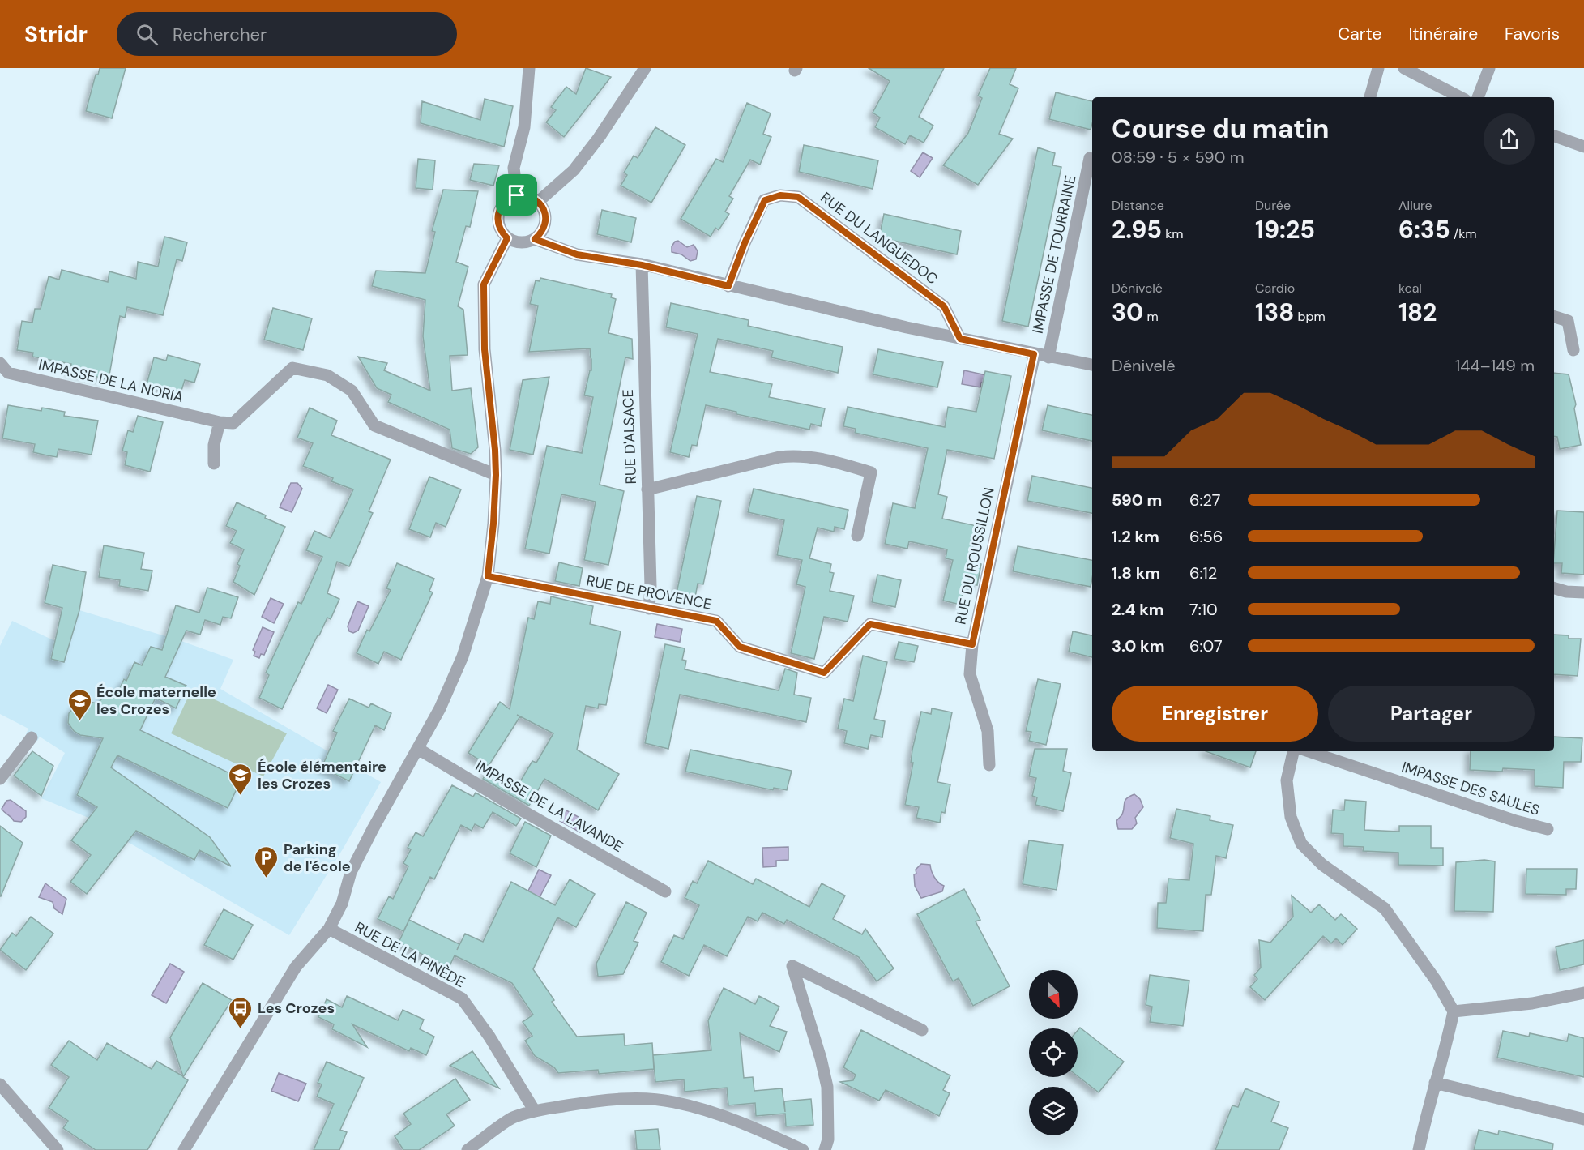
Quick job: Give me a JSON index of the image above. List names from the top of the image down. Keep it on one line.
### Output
{"streets":{"street":["RUE DU LANGUEDOC","IMPASSE DE TOURRAINE","IMPASSE DE LA NORIA","RUE D'ALSACE","RUE DU ROUSSILLON","RUE DE PROVENCE","IMPASSE DES SAULES","IMPASSE DE LA LAVANDE","RUE DE LA PINÈDE"]},"crossings":[["RUE D'ALSACE","RUE DE PROVENCE"],["RUE DU ROUSSILLON","RUE DE PROVENCE"]],"places":{"school or university":["École maternelle les Crozes","École élémentaire les Crozes"],"parking":["Parking de l'école"],"bus stop":["Les Crozes"]},"north":"bottom right","page":{"header":"Stridr","search":"Rechercher","nav":["Carte","Itinéraire","Favoris"],"heading":["Course du matin","08:59 · 5 × 590 m"],"stats":[["Distance","2.95 km"],["Durée","19:25"],["Allure","6:35 /km"],["Dénivelé","30 m"],["Cardio","138 bpm"],["kcal","182"]],"chart":["Dénivelé","144–149 m"],"list":[{"name":"590 m","note":"6:27"},{"name":"1.2 km","note":"6:56"},{"name":"1.8 km","note":"6:12"},{"name":"2.4 km","note":"7:10"},{"name":"3.0 km","note":"6:07"}],"buttons":["Enregistrer","Partager"]}}
